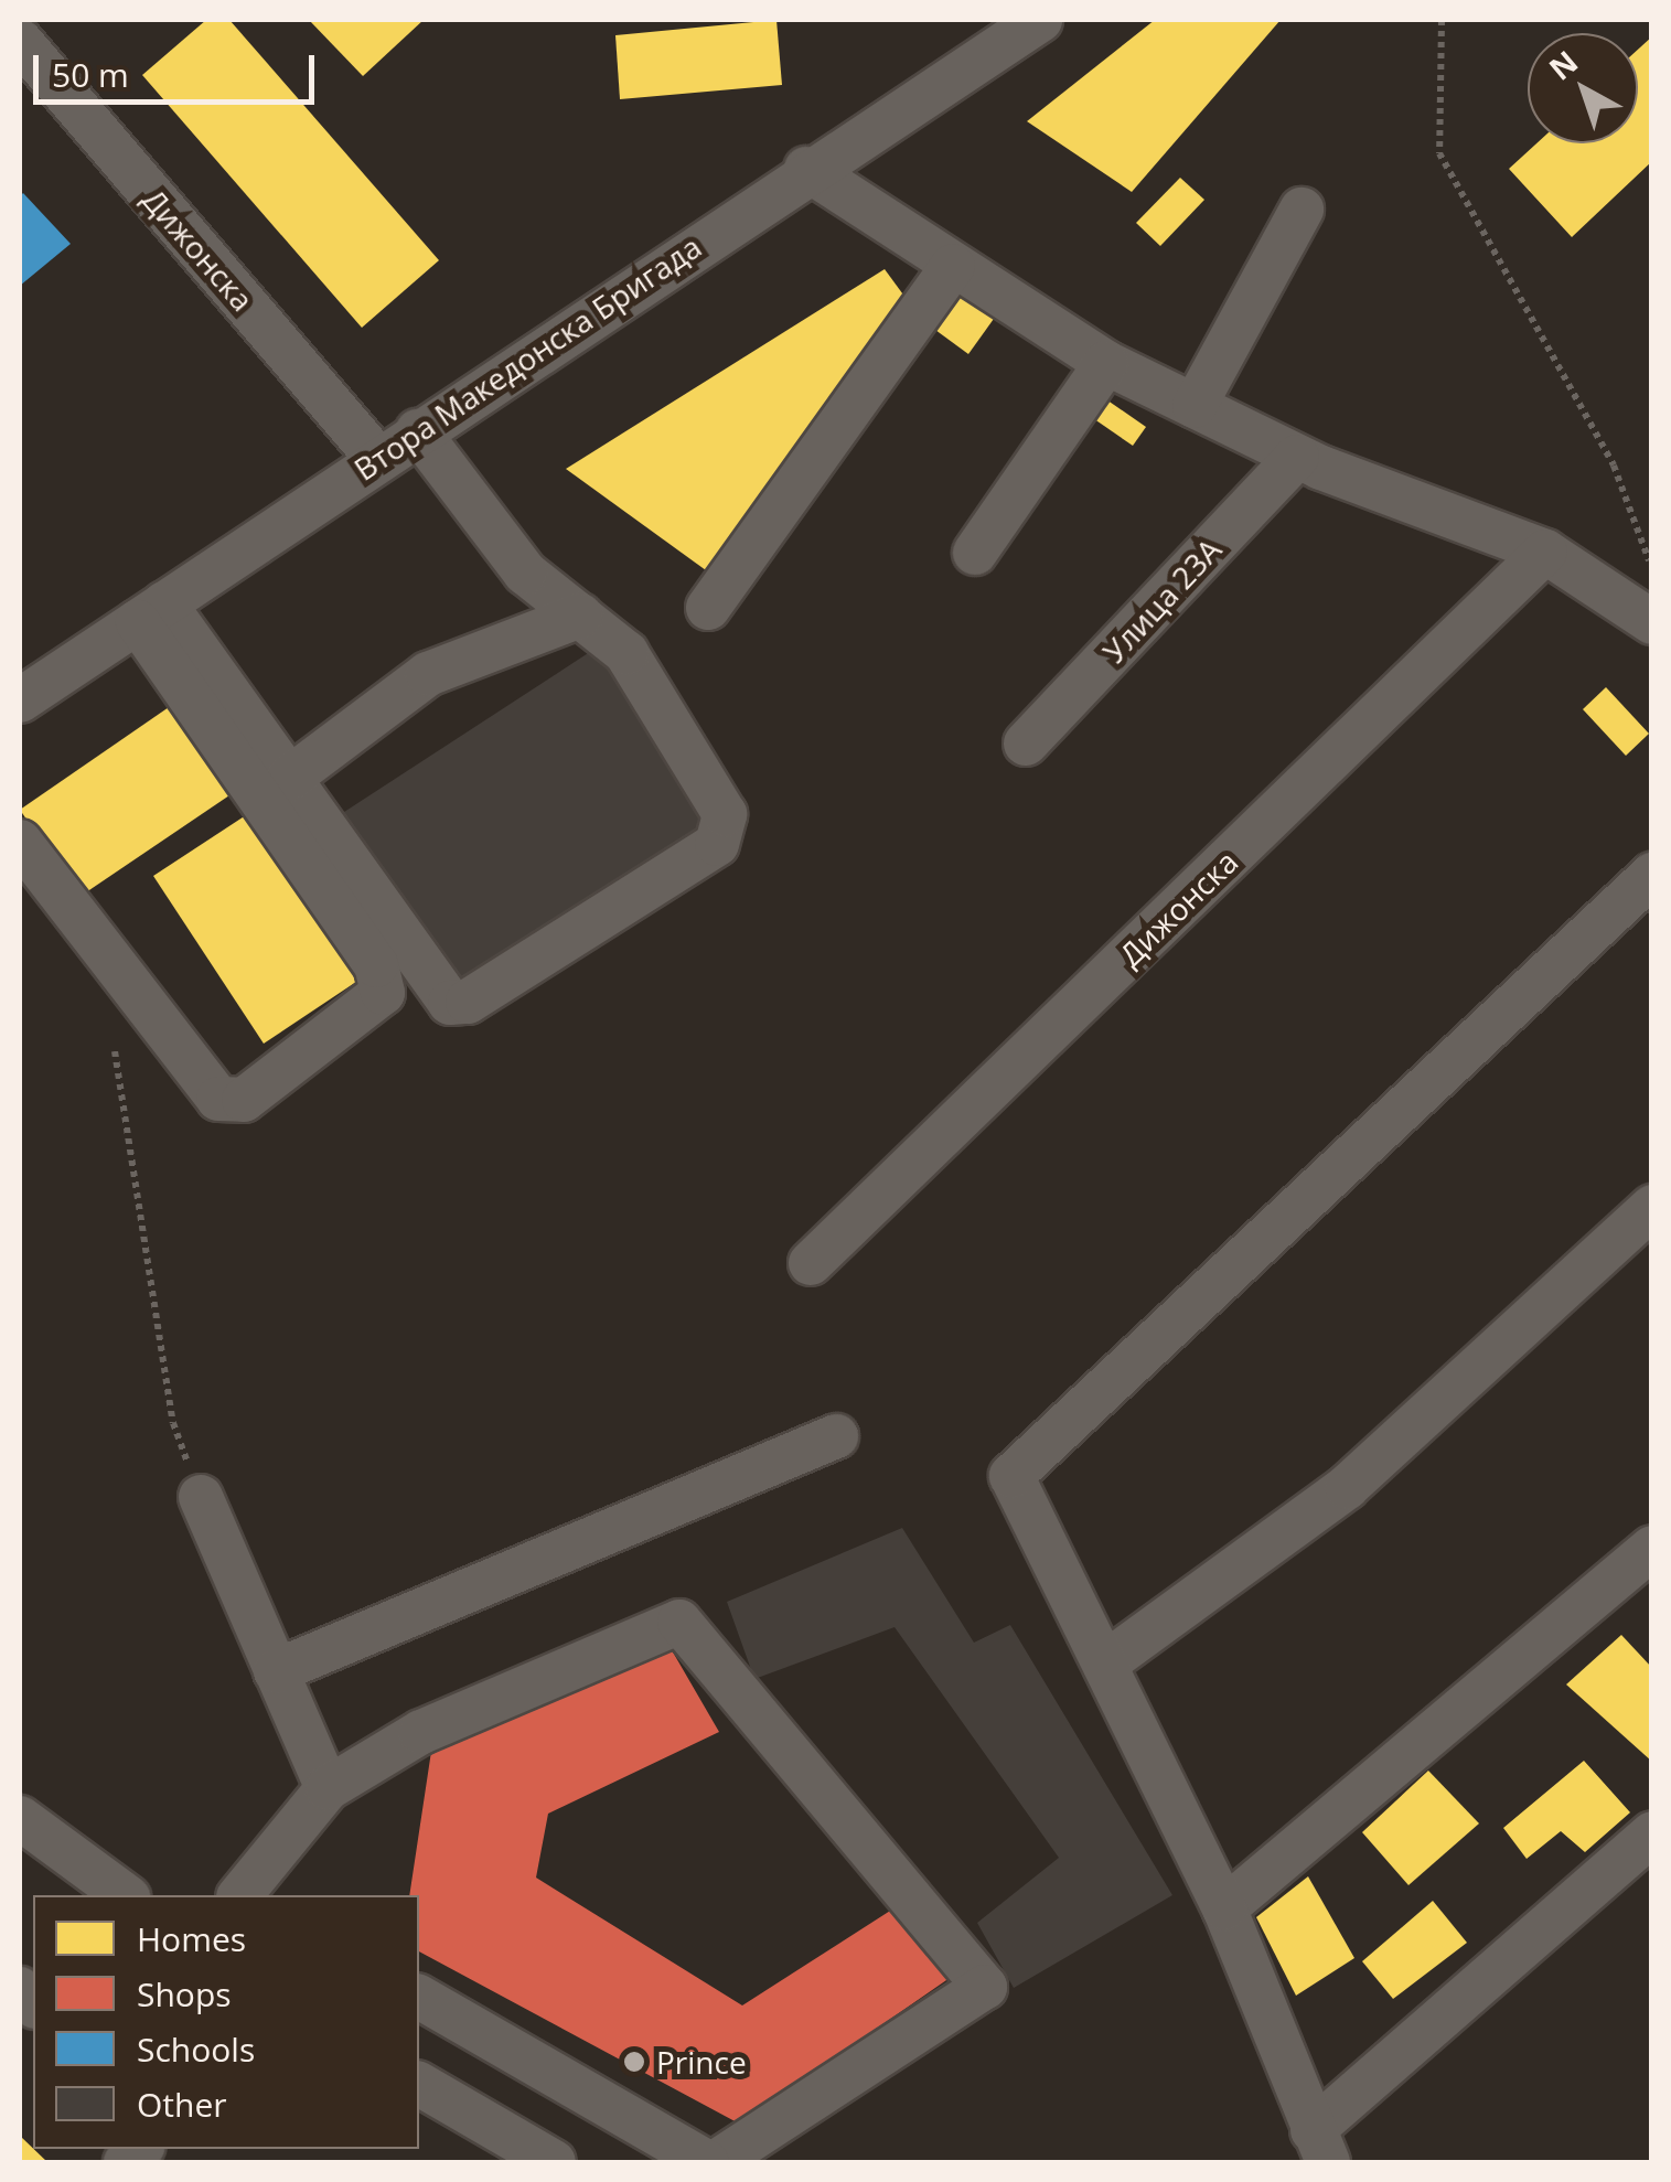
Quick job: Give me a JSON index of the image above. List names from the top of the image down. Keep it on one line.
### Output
{"streets":{"street":["Дижонска","Втора Македонска Бригада","Улица 23А"]},"crossings":[["Дижонска","Втора Македонска Бригада"]],"places":["Prince"],"legend":["Homes","Shops","Schools","Other"],"scale_bar":"50 m","north":"top left"}
